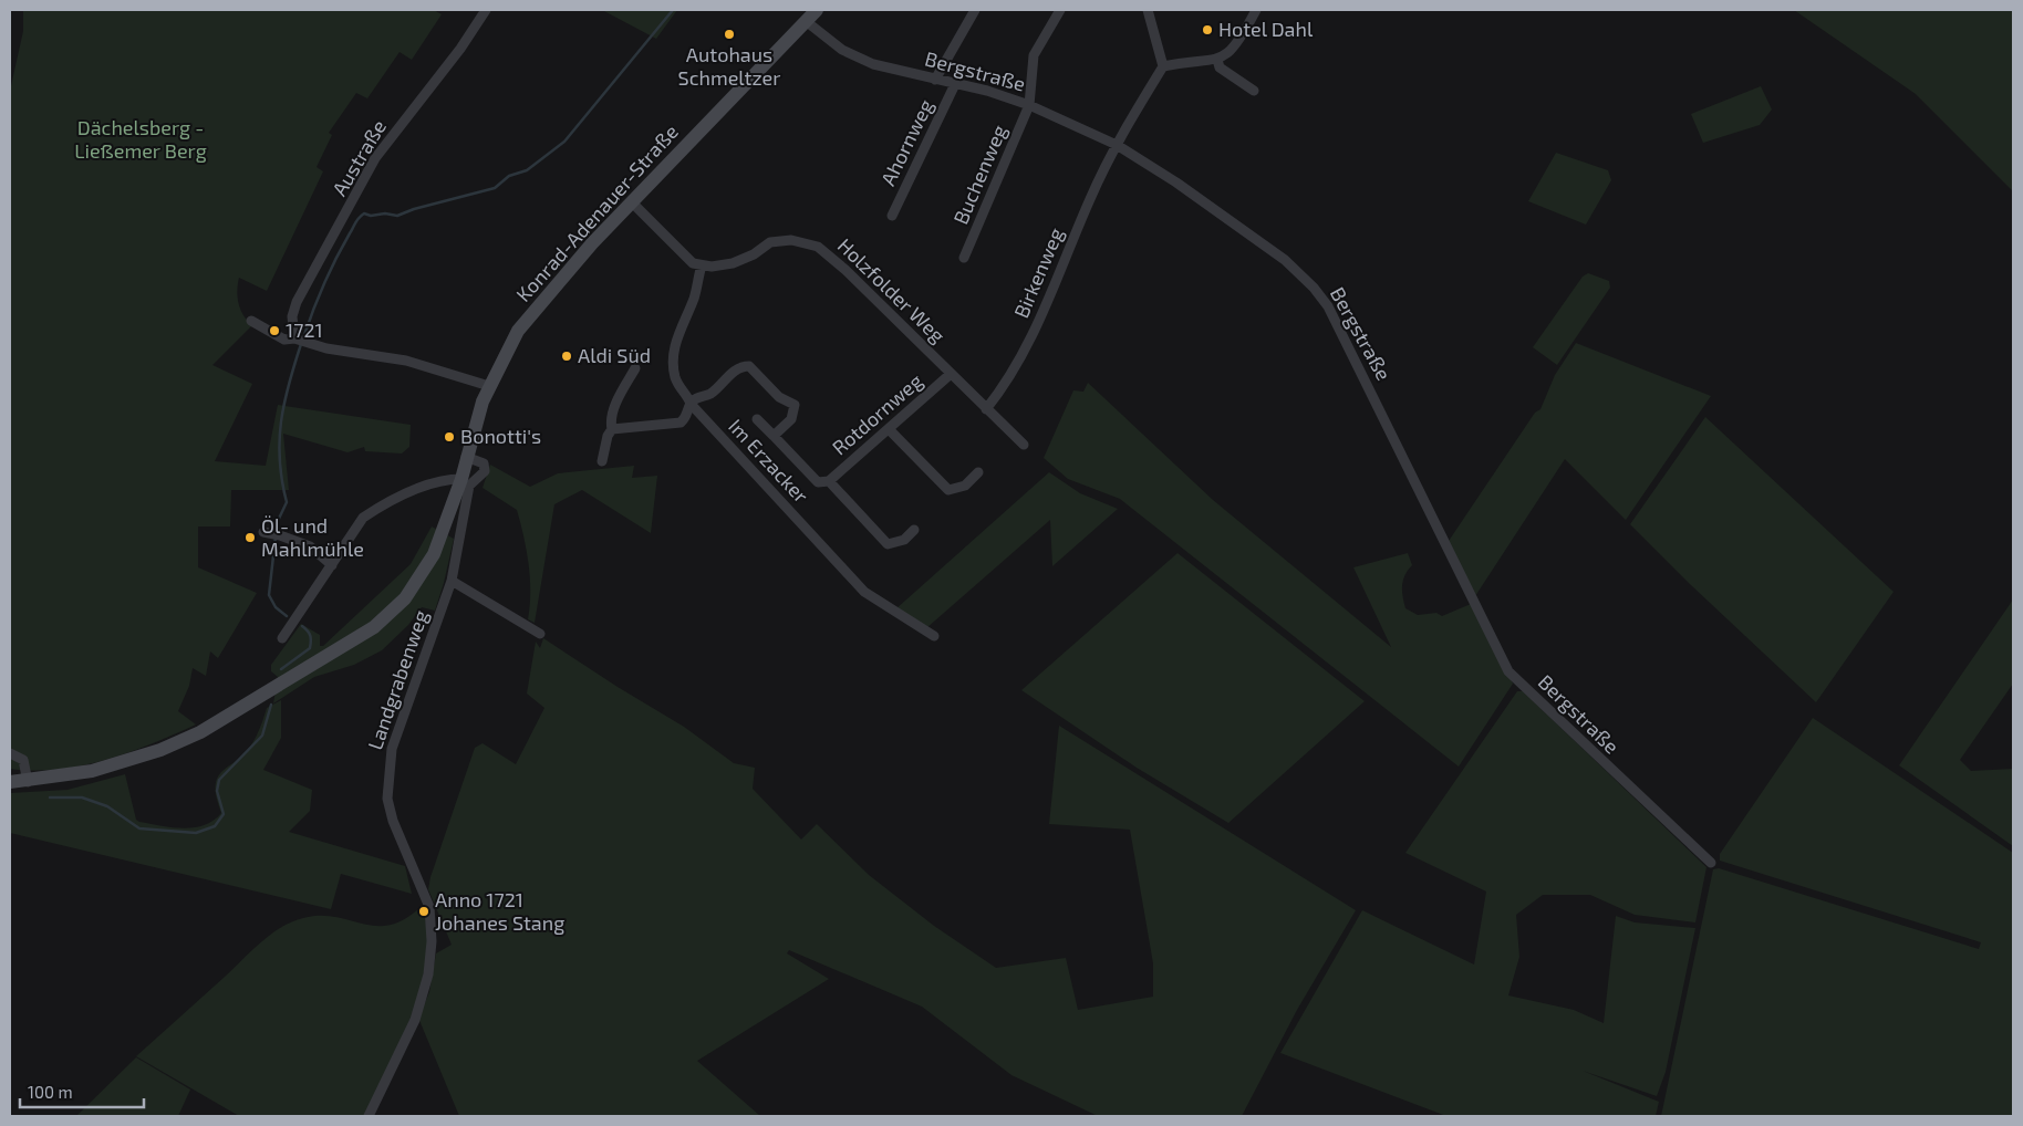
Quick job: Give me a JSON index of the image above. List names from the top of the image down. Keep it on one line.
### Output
{"streets":{"main road":["Konrad-Adenauer-Straße"],"street":["Bergstraße","Ahornweg","Austraße","Buchenweg","Birkenweg","Holzfolder Weg","Rotdornweg","Im Erzacker","Landgrabenweg"]},"crossings":[["Bergstraße","Ahornweg"],["Bergstraße","Buchenweg"],["Bergstraße","Konrad-Adenauer-Straße"],["Bergstraße","Birkenweg"],["Konrad-Adenauer-Straße","Landgrabenweg"],["Birkenweg","Holzfolder Weg"],["Holzfolder Weg","Rotdornweg"],["Holzfolder Weg","Im Erzacker"]],"parks":["Dächelsberg - Ließemer Berg"],"places":["Hotel Dahl","Autohaus Schmeltzer","1721","Aldi Süd","Bonotti's","Öl- und Mahlmühle","Anno 1721 Johanes Stang"],"scale_bar":"100 m"}
